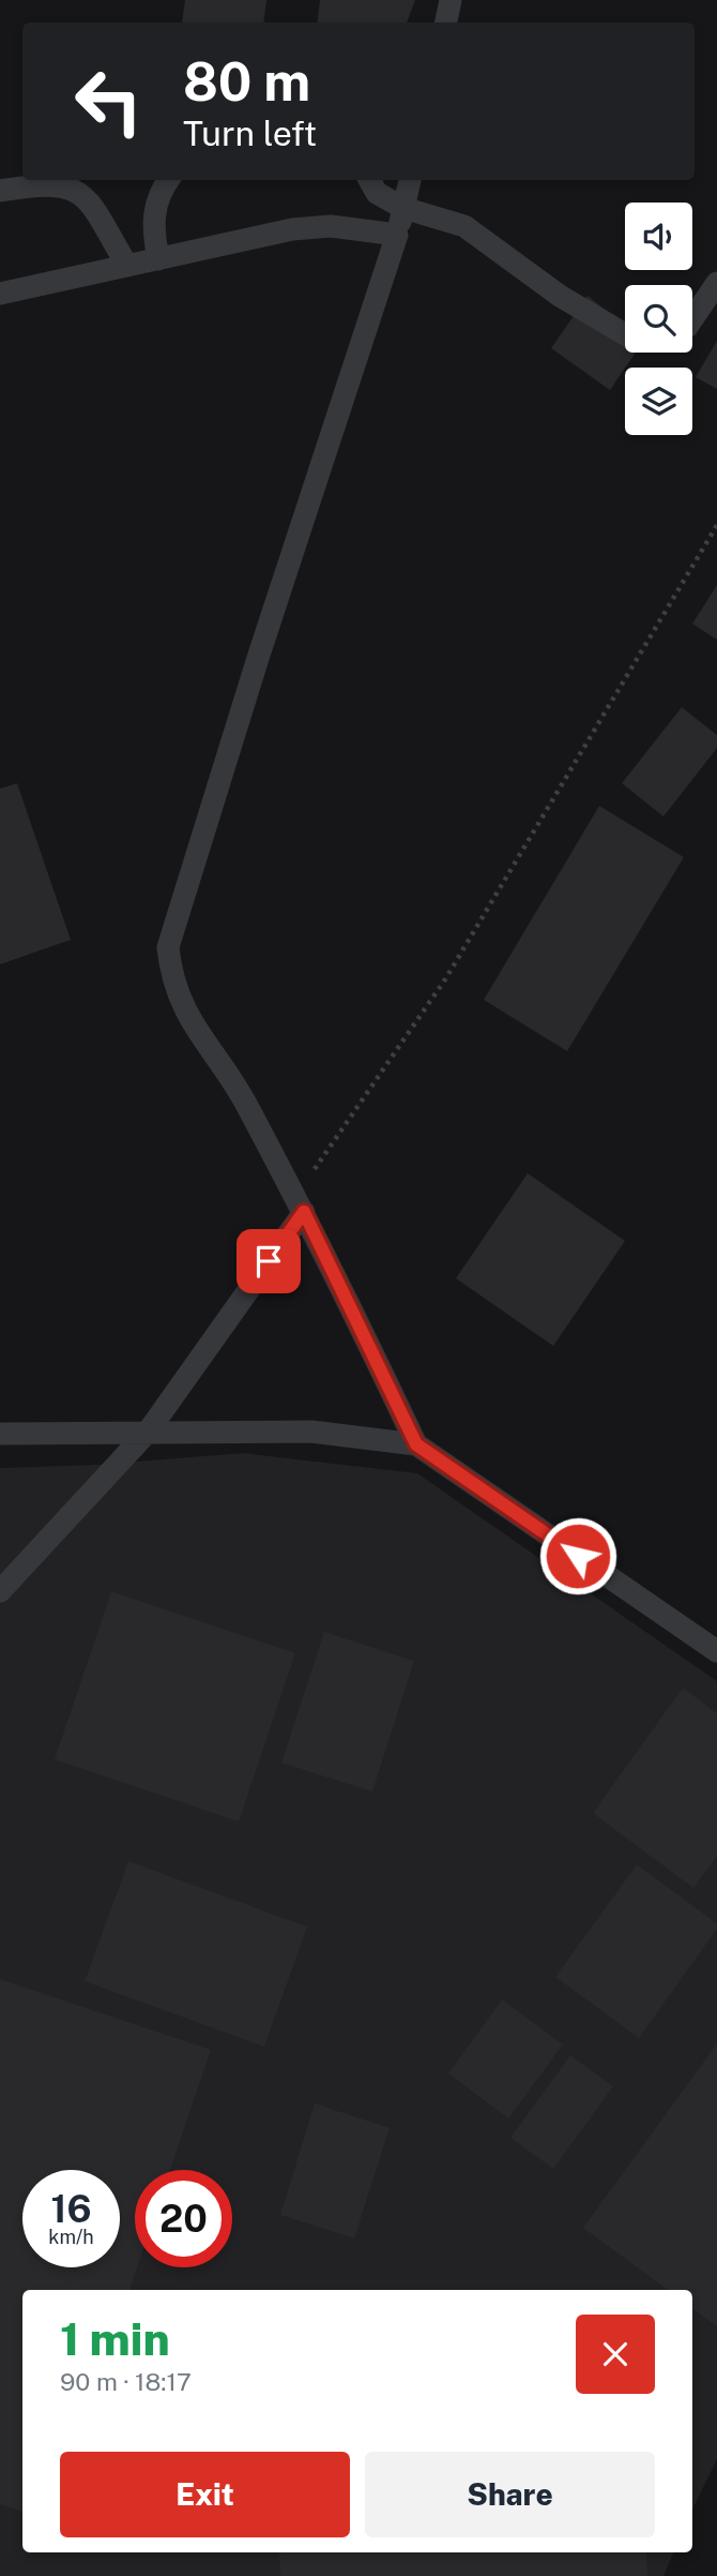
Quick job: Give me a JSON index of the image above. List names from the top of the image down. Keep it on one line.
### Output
{"page":{"turn":["80 m","Turn left"],"speed":"16 km/h","limit":"20","heading":["1 min","90 m · 18:17"],"buttons":["Exit","Share"]}}
